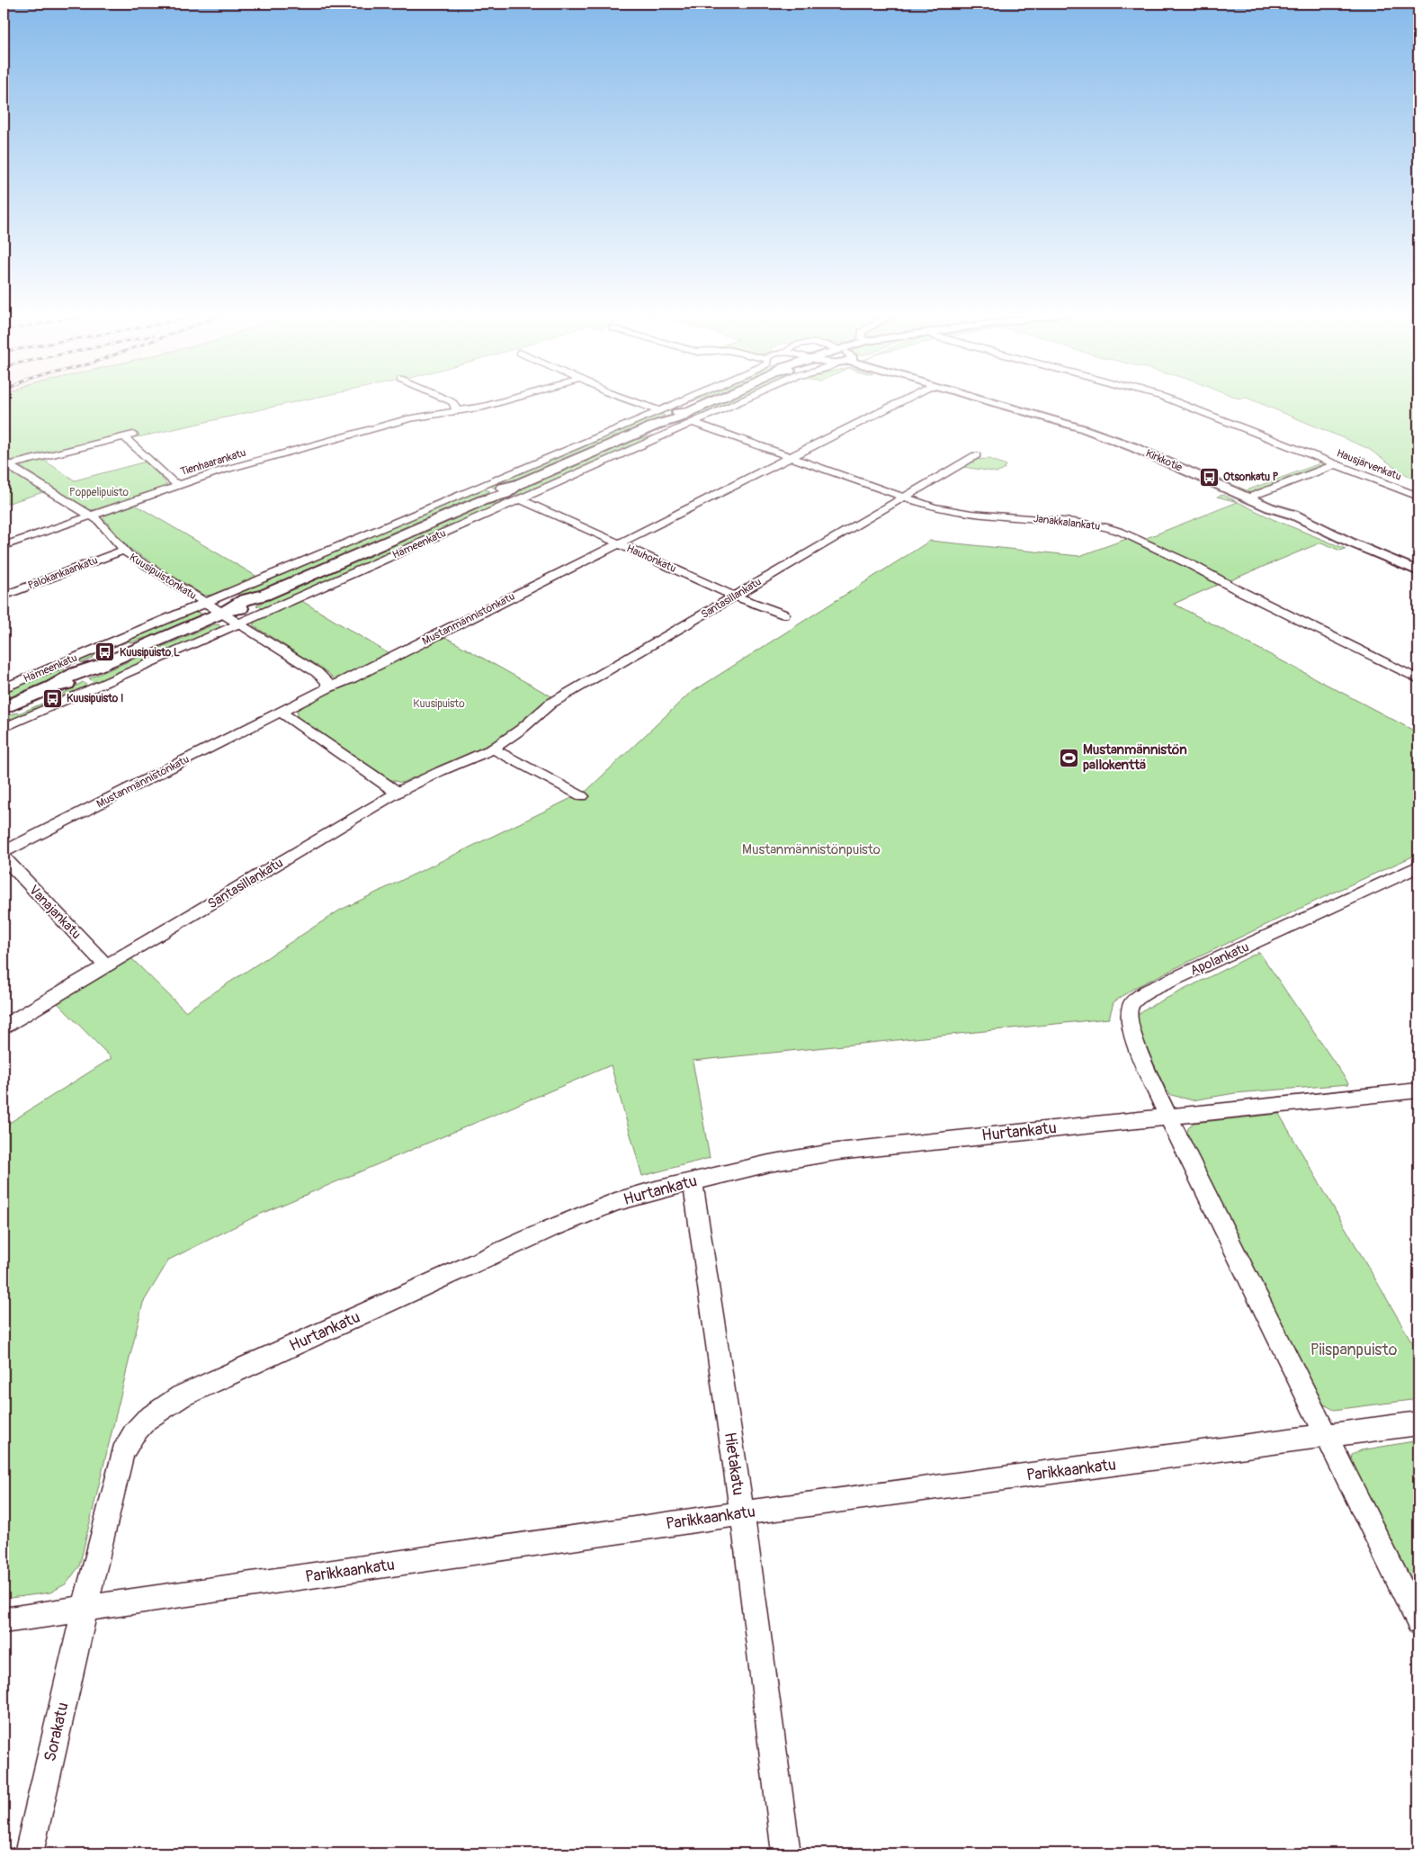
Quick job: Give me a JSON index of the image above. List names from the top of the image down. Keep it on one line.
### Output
{"streets":{"main road":["Hämeenkatu"],"street":["Kirkkotie","Tienhaarankatu","Hausjärvenkatu","Janakkalankatu","Hauhonkatu","Palokankaankatu","Kuusipuistonkatu","Santasillankatu","Mustanmännistönkatu","Vanajankatu","Apolankatu","Hurtankatu","Hietakatu","Parikkaankatu","Sorakatu"]},"crossings":[["Tienhaarankatu","Kuusipuistonkatu"],["Janakkalankatu","Hämeenkatu"],["Janakkalankatu","Santasillankatu"],["Janakkalankatu","Mustanmännistönkatu"],["Hämeenkatu","Hauhonkatu"],["Hämeenkatu","Kuusipuistonkatu"],["Hauhonkatu","Santasillankatu"],["Hauhonkatu","Mustanmännistönkatu"],["Palokankaankatu","Kuusipuistonkatu"],["Santasillankatu","Vanajankatu"],["Apolankatu","Hurtankatu"],["Hurtankatu","Hietakatu"],["Hurtankatu","Parikkaankatu"],["Hurtankatu","Sorakatu"],["Hietakatu","Parikkaankatu"],["Parikkaankatu","Sorakatu"]],"parks":["Poppelipuisto","Kuusipuisto","Mustanmännistönpuisto","Piispanpuisto"],"places":{"bus stop":["Otsonkatu P","Kuusipuisto L","Kuusipuisto I"],"sports":["Mustanmännistön pallokenttä"]}}
